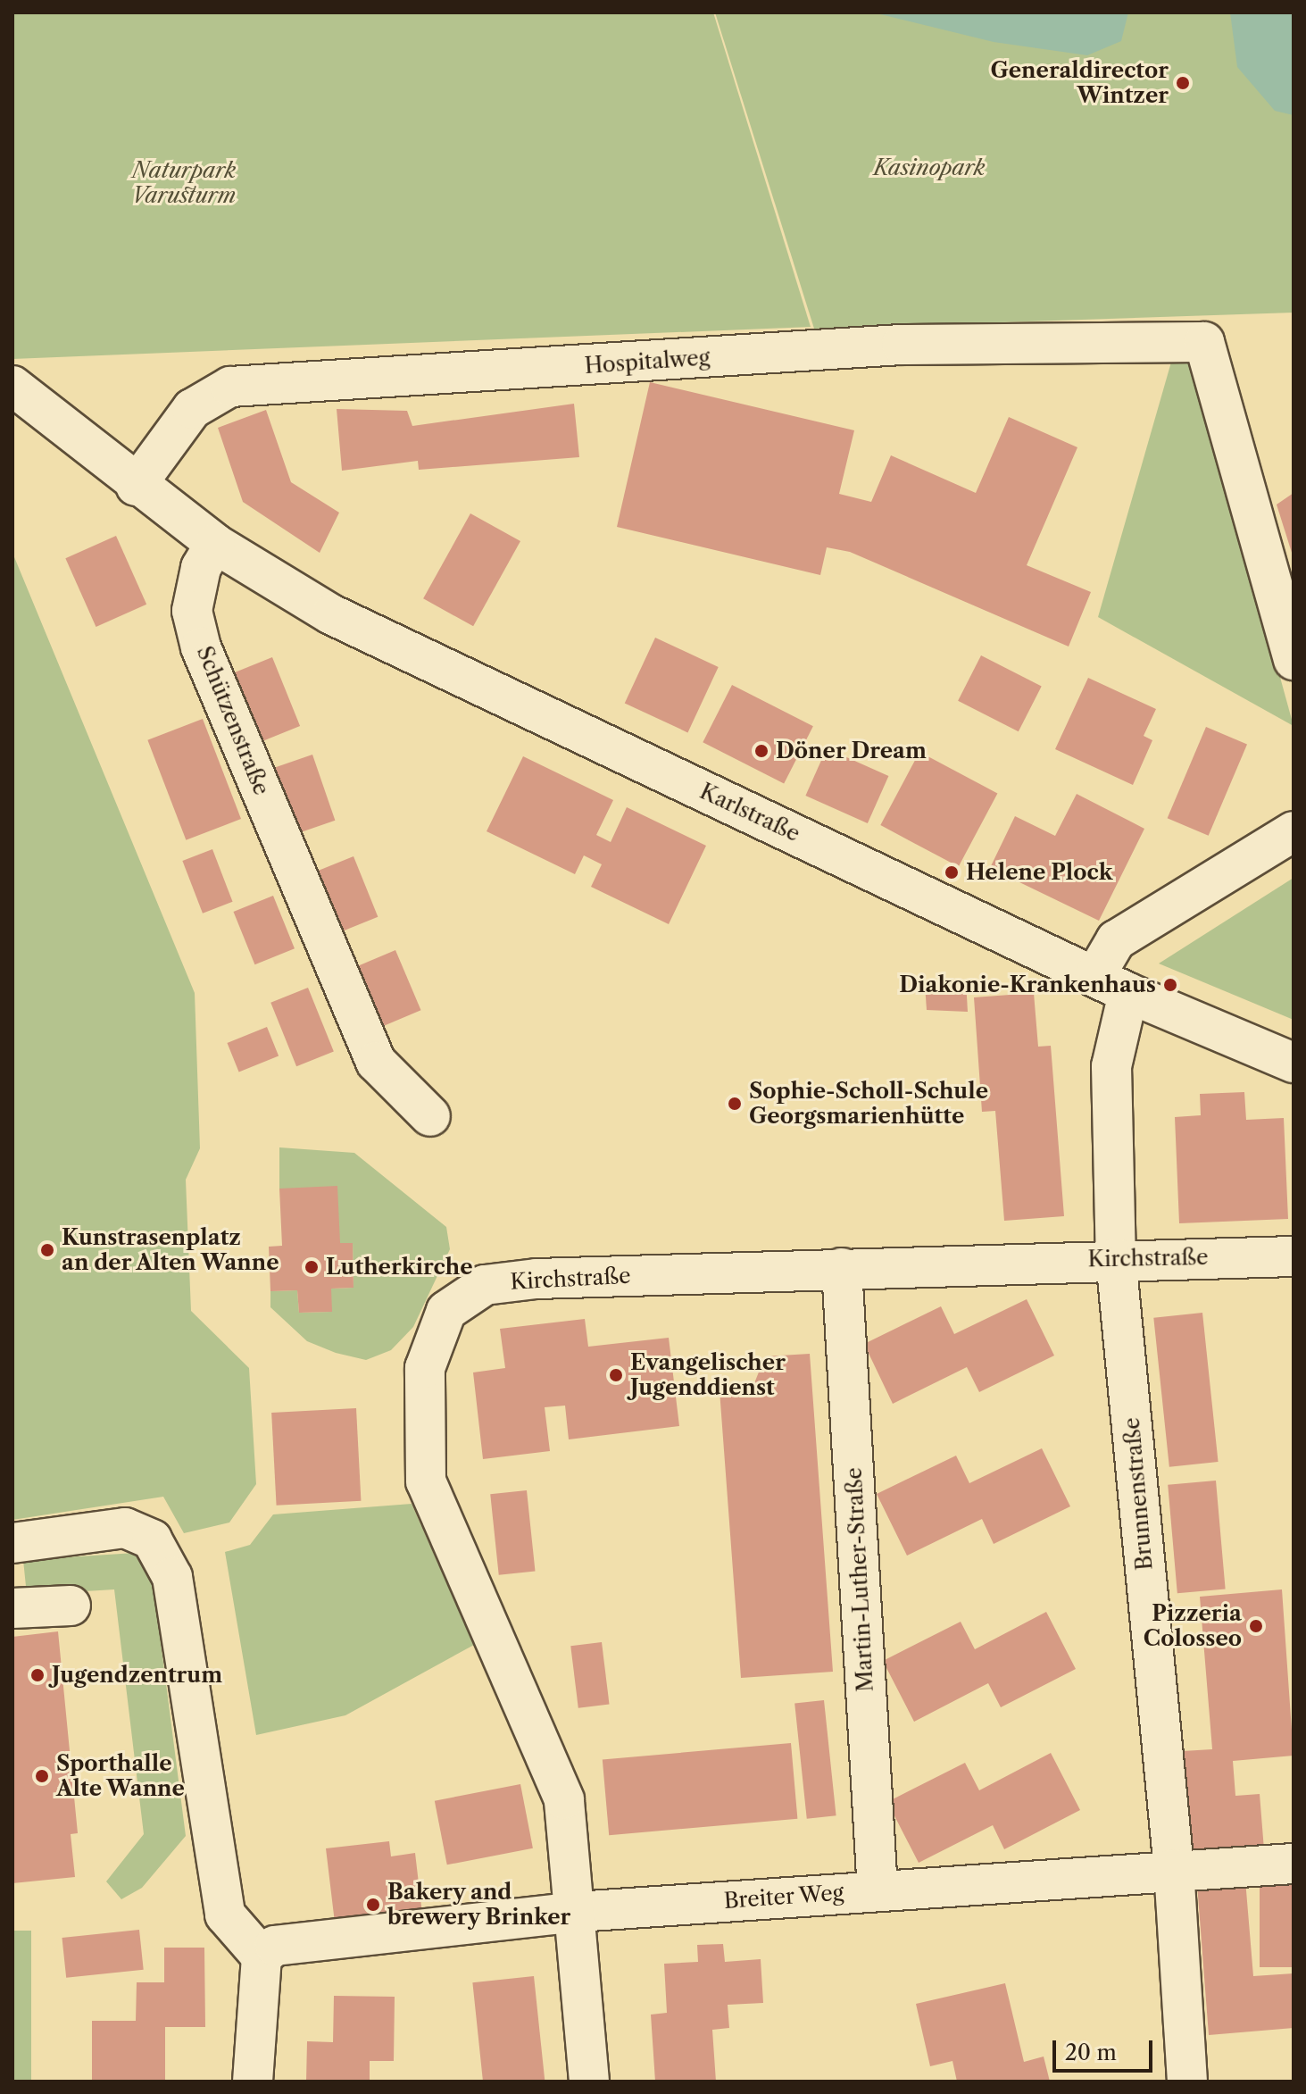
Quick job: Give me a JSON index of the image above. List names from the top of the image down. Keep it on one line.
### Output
{"streets":{"street":["Hospitalweg","Schützenstraße","Karlstraße","Kirchstraße","Brunnenstraße","Martin-Luther-Straße","Breiter Weg"]},"crossings":[["Schützenstraße","Karlstraße"],["Karlstraße","Brunnenstraße"],["Kirchstraße","Brunnenstraße"],["Kirchstraße","Martin-Luther-Straße"],["Kirchstraße","Breiter Weg"],["Brunnenstraße","Breiter Weg"],["Martin-Luther-Straße","Breiter Weg"]],"parks":["Kasinopark","Naturpark Varusturm"],"places":["Generaldirector Wintzer","Döner Dream","Helene Plock","Diakonie-Krankenhaus","Sophie-Scholl-Schule Georgsmarienhütte","Kunstrasenplatz an der Alten Wanne","Lutherkirche","Evangelischer Jugenddienst","Pizzeria Colosseo","Jugendzentrum","Sporthalle Alte Wanne","Bakery and brewery Brinker"],"scale_bar":"20 m"}
